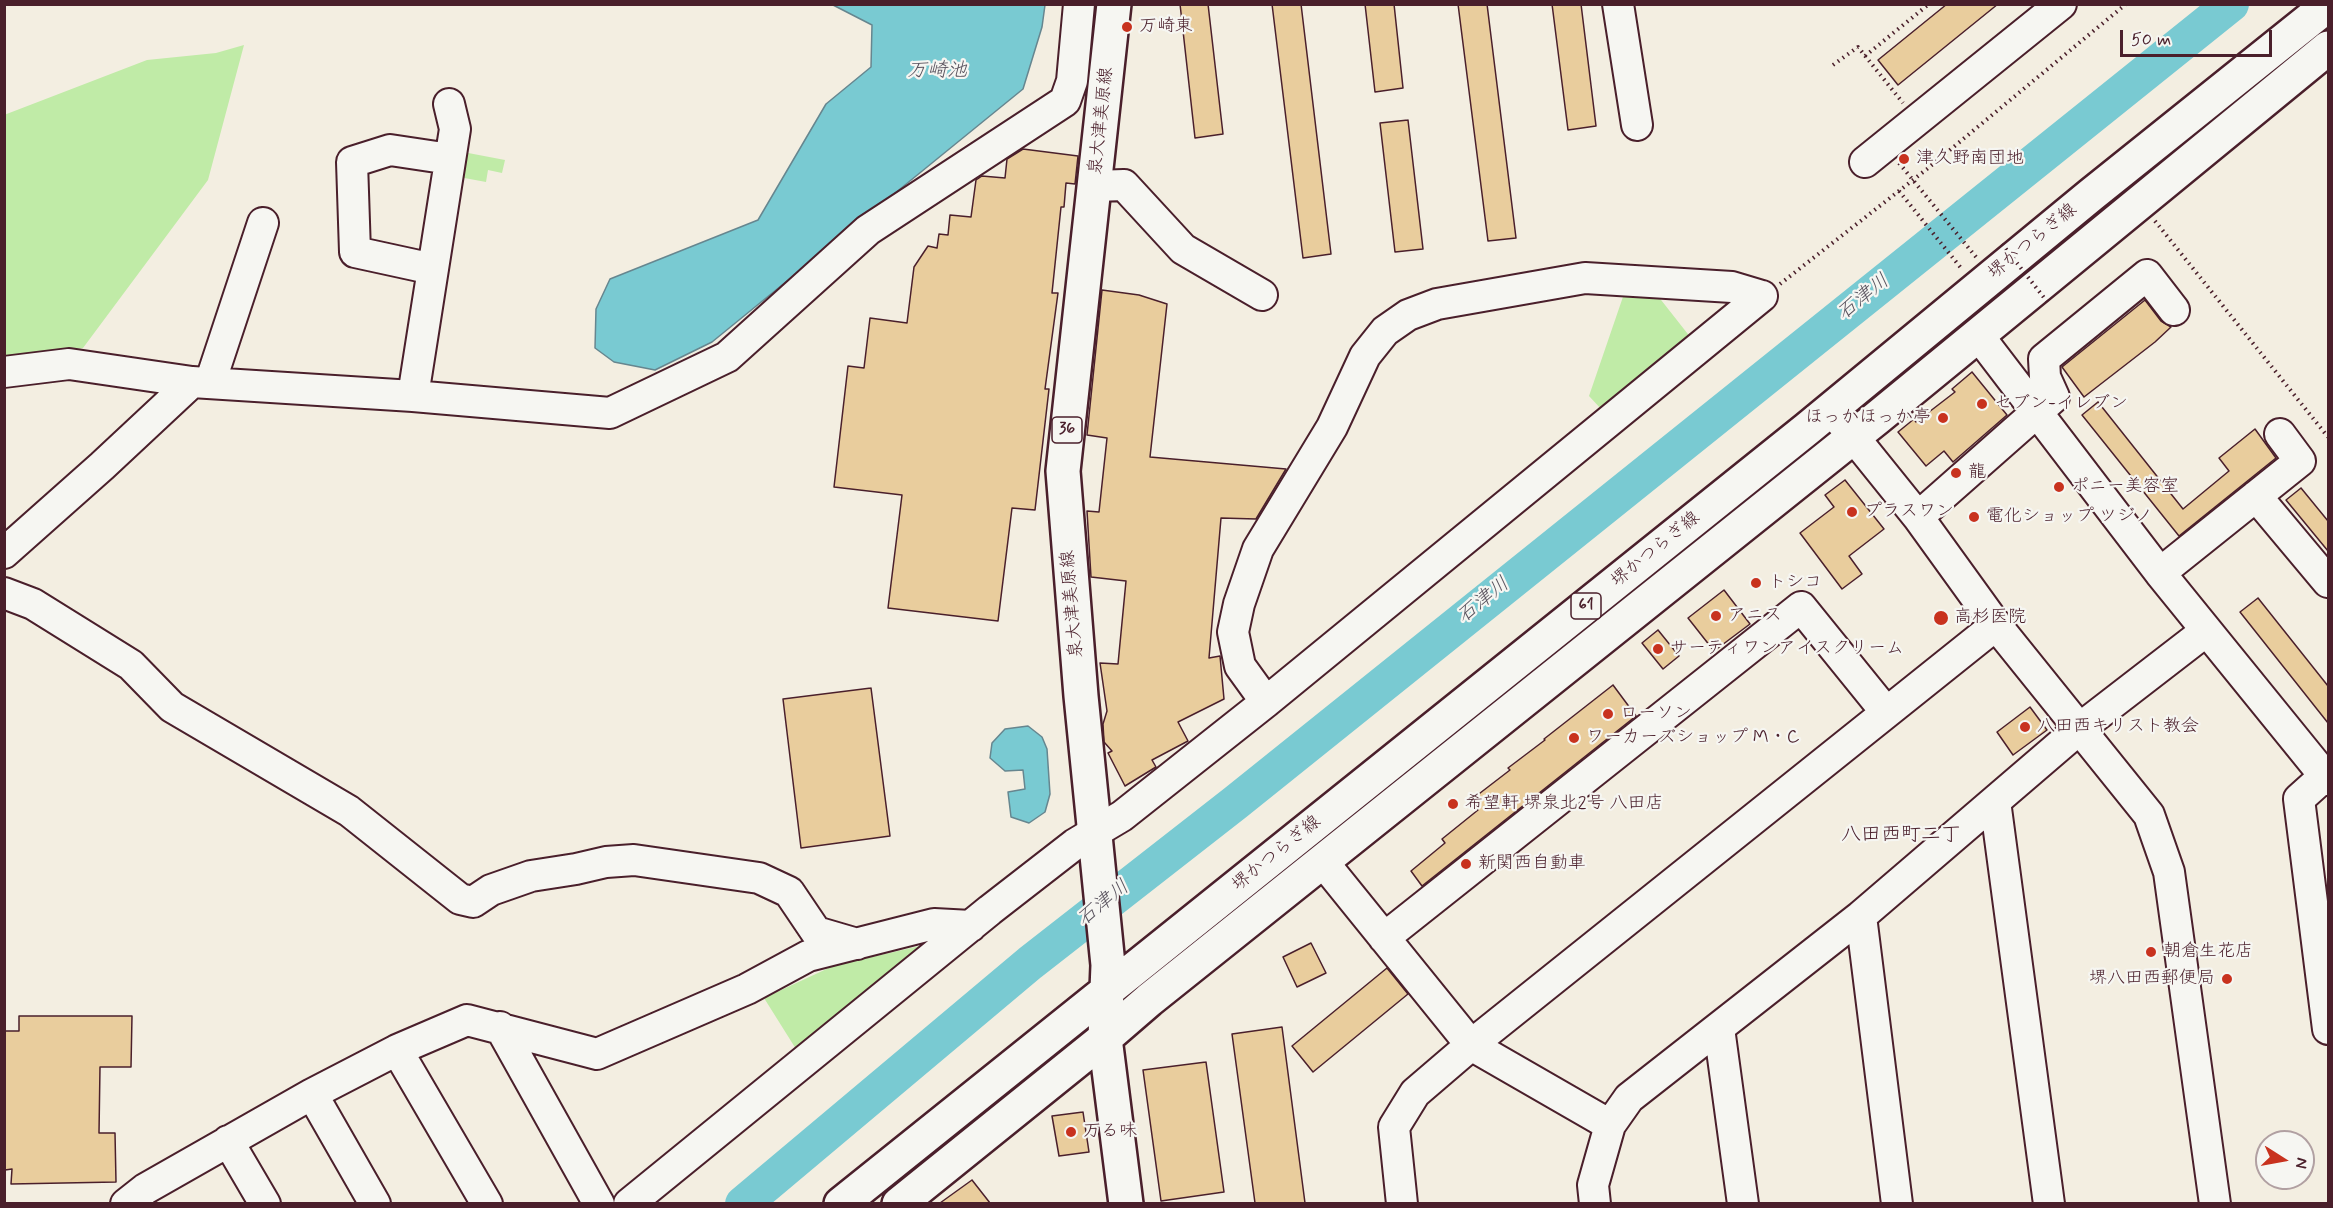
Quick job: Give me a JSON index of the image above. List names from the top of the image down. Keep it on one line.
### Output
{"streets":{"main road":["泉大津美原線","堺かつらぎ線","36","61"]},"crossings":[["泉大津美原線","堺かつらぎ線"]],"districts":["八田西町二丁"],"water":["万崎池","石津川"],"places":["万崎東","津久野南団地","セブン-イレブン","ほっかほっか亭","龍","ポニー美容室","プラスワン","電化ショップ ツジノ","トシコ","アニス","高杉医院","サーティワンアイスクリーム","ローソン","八田西キリスト教会","ワーカーズショップ M・C","希望軒 堺泉北2号 八田店","新関西自動車","朝倉生花店","堺八田西郵便局","万る味"],"scale_bar":"50 m","north":"right"}
